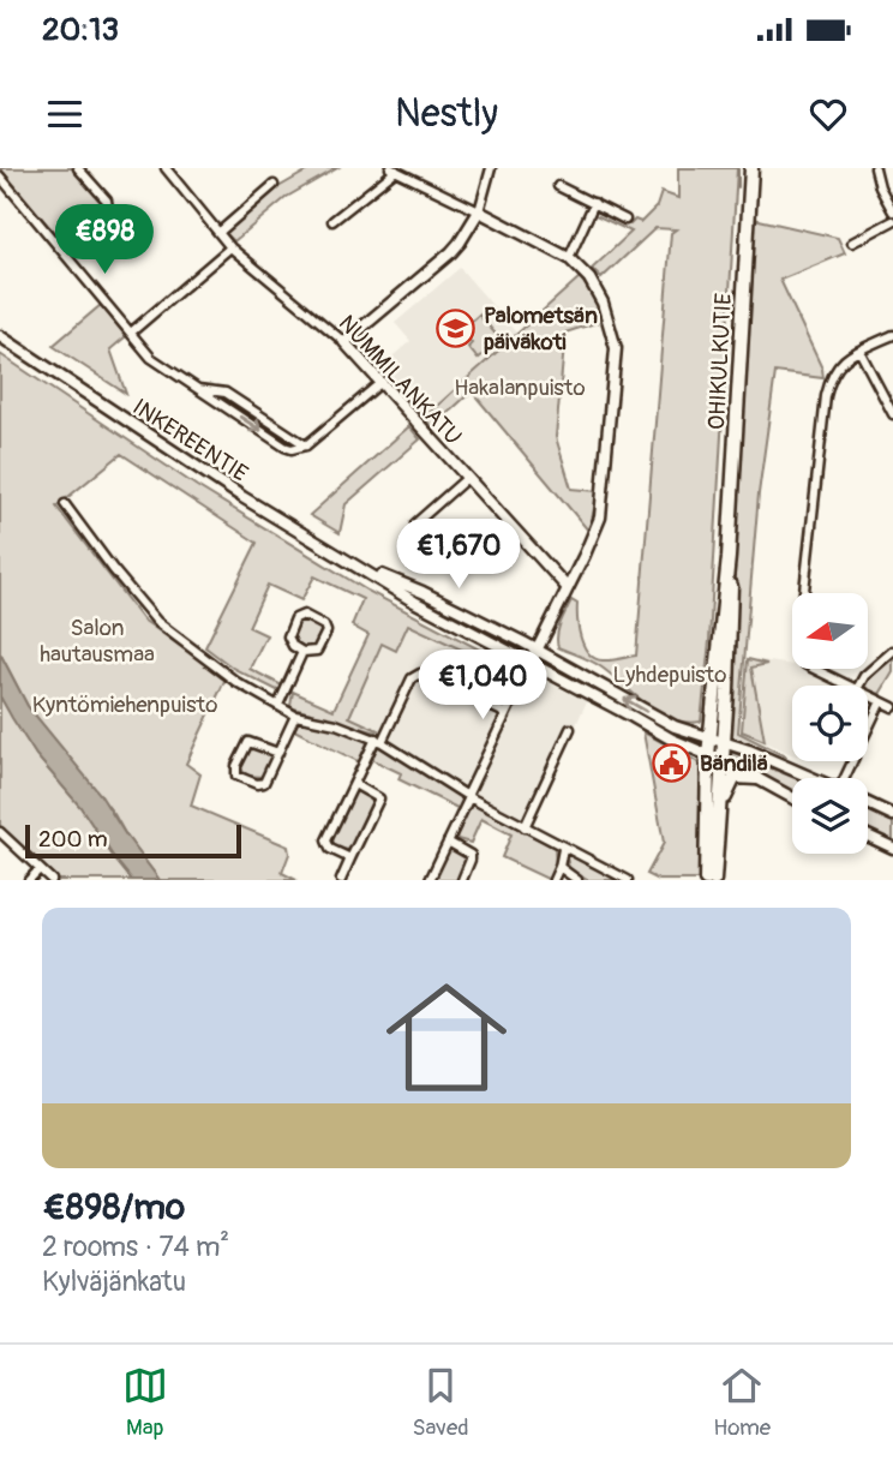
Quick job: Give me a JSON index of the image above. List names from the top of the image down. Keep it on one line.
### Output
{"streets":{"main road":["OHIKULKUTIE"],"street":["NUMMILANKATU","INKEREENTIE"]},"crossings":[["OHIKULKUTIE","INKEREENTIE"]],"parks":["Hakalanpuisto","Salon hautausmaa","Lyhdepuisto","Kyntömiehenpuisto"],"places":{"school or university":["Palometsän päiväkoti"],"public building":["Bändilä"]},"scale_bar":"200 m","north":"left","page":{"status":"20:13","header":"Nestly","price":["€898","€1,670","€1,040"],"scale":"200 m","list":[{"name":"€898/mo","note":"2 rooms · 74 m² · Kylväjänkatu"}],"tabs":["Map","Saved","Home"]}}
